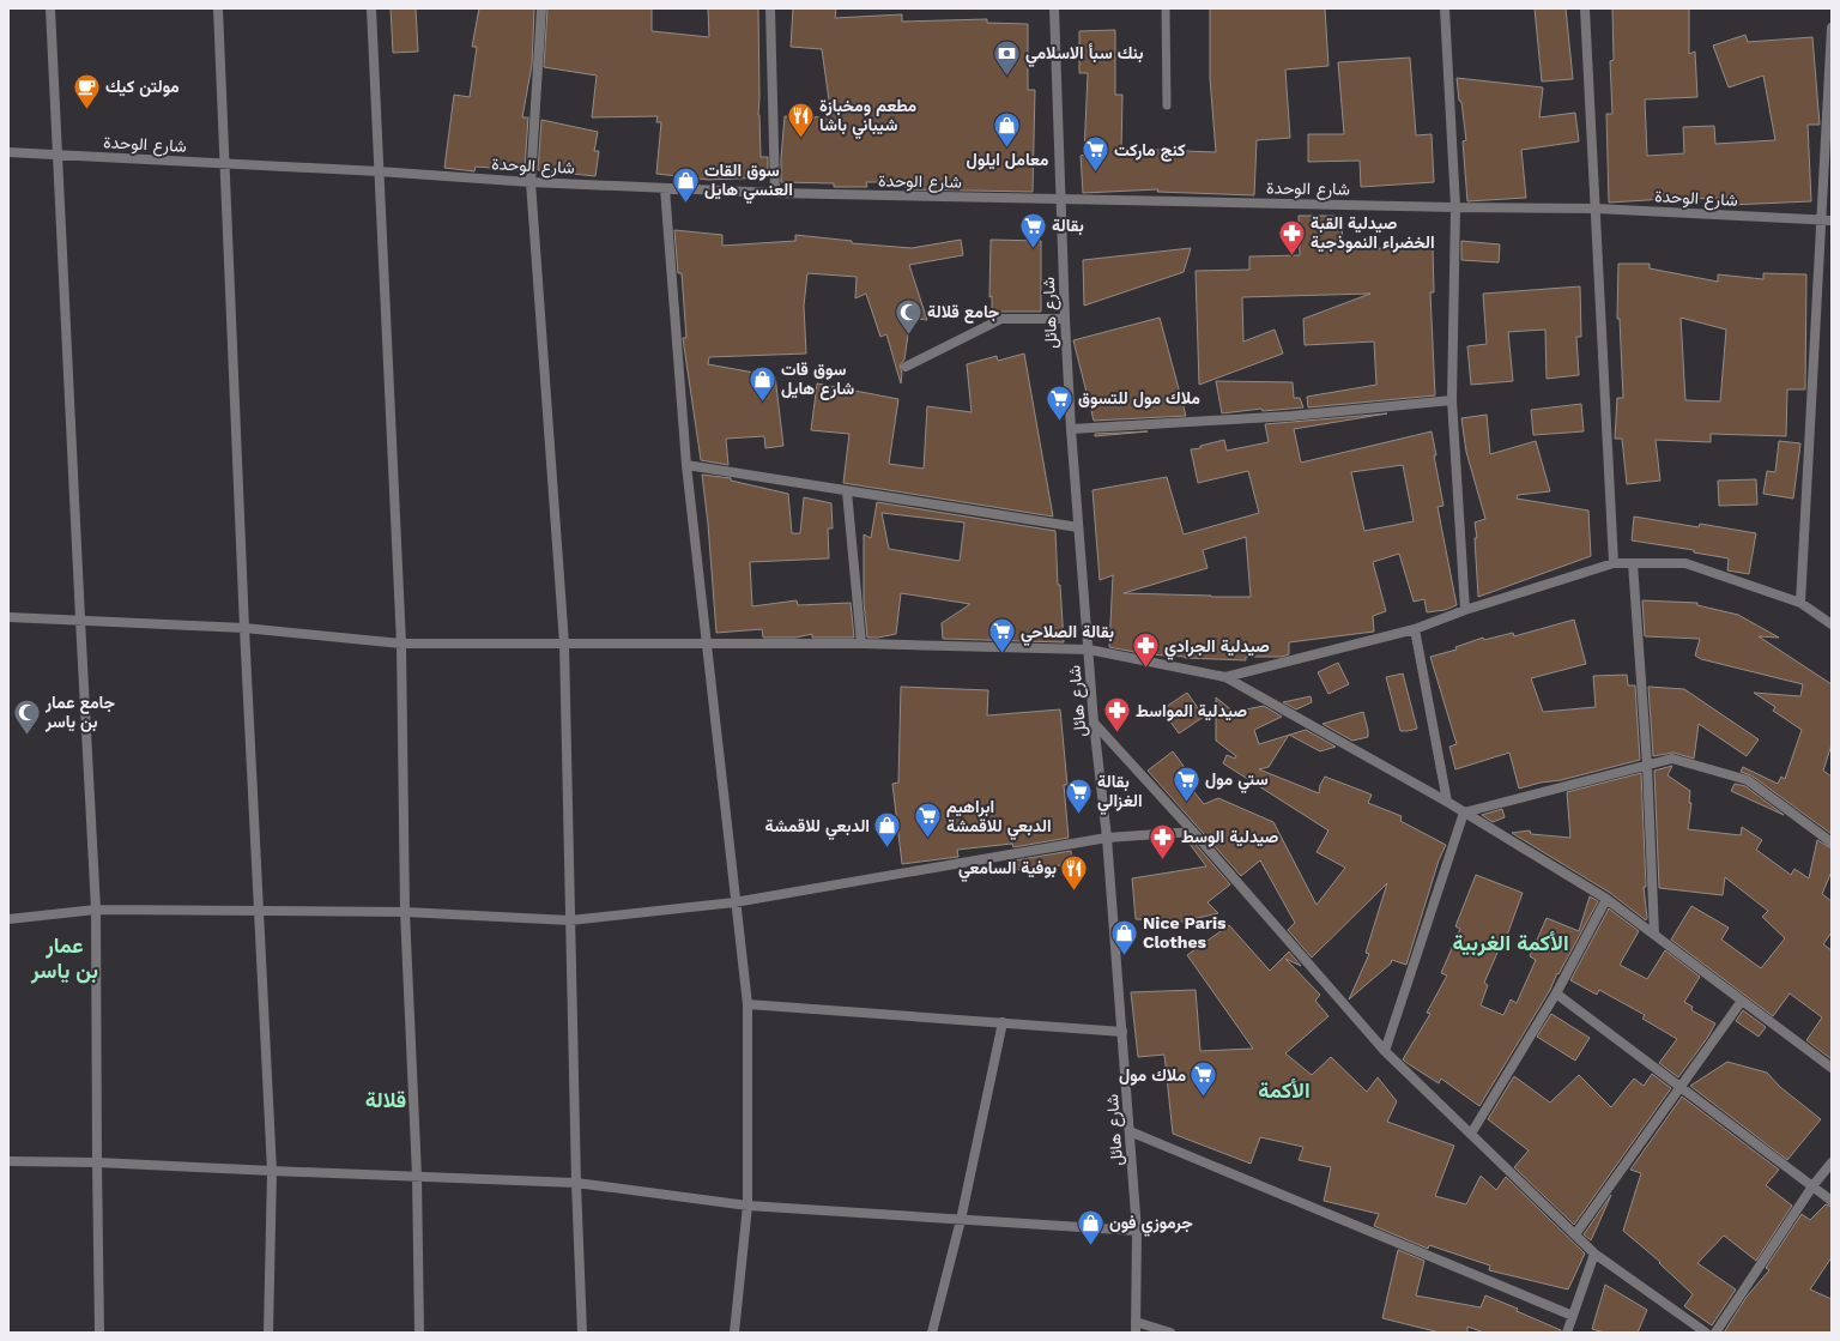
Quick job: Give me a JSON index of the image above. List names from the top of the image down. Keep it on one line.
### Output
{"streets":{"street":["شارع الوحدة","شارع هائل"]},"crossings":[["شارع الوحدة","شارع هائل"]],"districts":["الأكمة الغربية","عمار بن ياسر","الأكمة","قلالة"],"places":{"bank":["بنك سبأ الاسلامي"],"cafe":["مولتن كيك"],"restaurant":["مطعم ومخبازة شيباني باشا","بوفية السامعي"],"shop":["معامل ايلول","سوق القات العنسي هايل","سوق قات شارع هايل","الدبعي للاقمشة","Nice Paris Clothes","جرموزي فون"],"supermarket":["كنج ماركت","بقالة","ملاك مول للتسوق","بقالة الصلاحي","ستي مول","بقالة الغزالي","ابراهيم الدبعي للاقمشة","ملاك مول"],"pharmacy":["صيدلية القبة الخضراء النموذجية","صيدلية الجرادي","صيدلية المواسط","صيدلية الوسط"],"mosque":["جامع قلالة","جامع عمار بن ياسر"]}}
